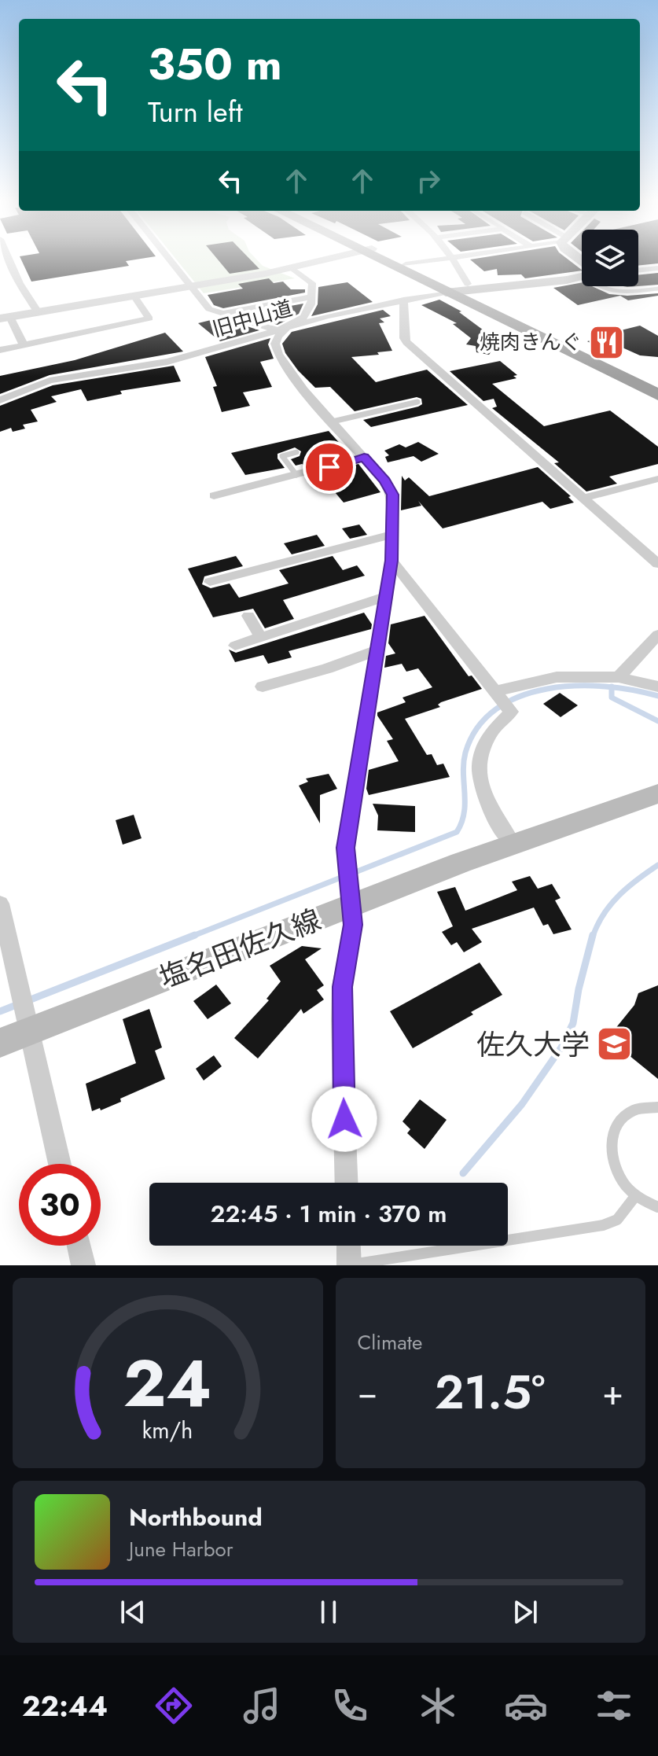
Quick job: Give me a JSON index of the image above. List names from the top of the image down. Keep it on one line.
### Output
{"streets":{"main road":["旧中山道","塩名田佐久線"]},"places":{"restaurant":["焼肉きんぐ"],"school or university":["佐久大学"]},"page":{"turn":["350 m","Turn left"],"limit":"30","trip":"22:45 · 1 min · 370 m","tile":"Climate","heat":["−","21.5°","+"],"song":["Northbound","June Harbor"],"tabs":"22:44","gauge":["24","km/h"]}}
